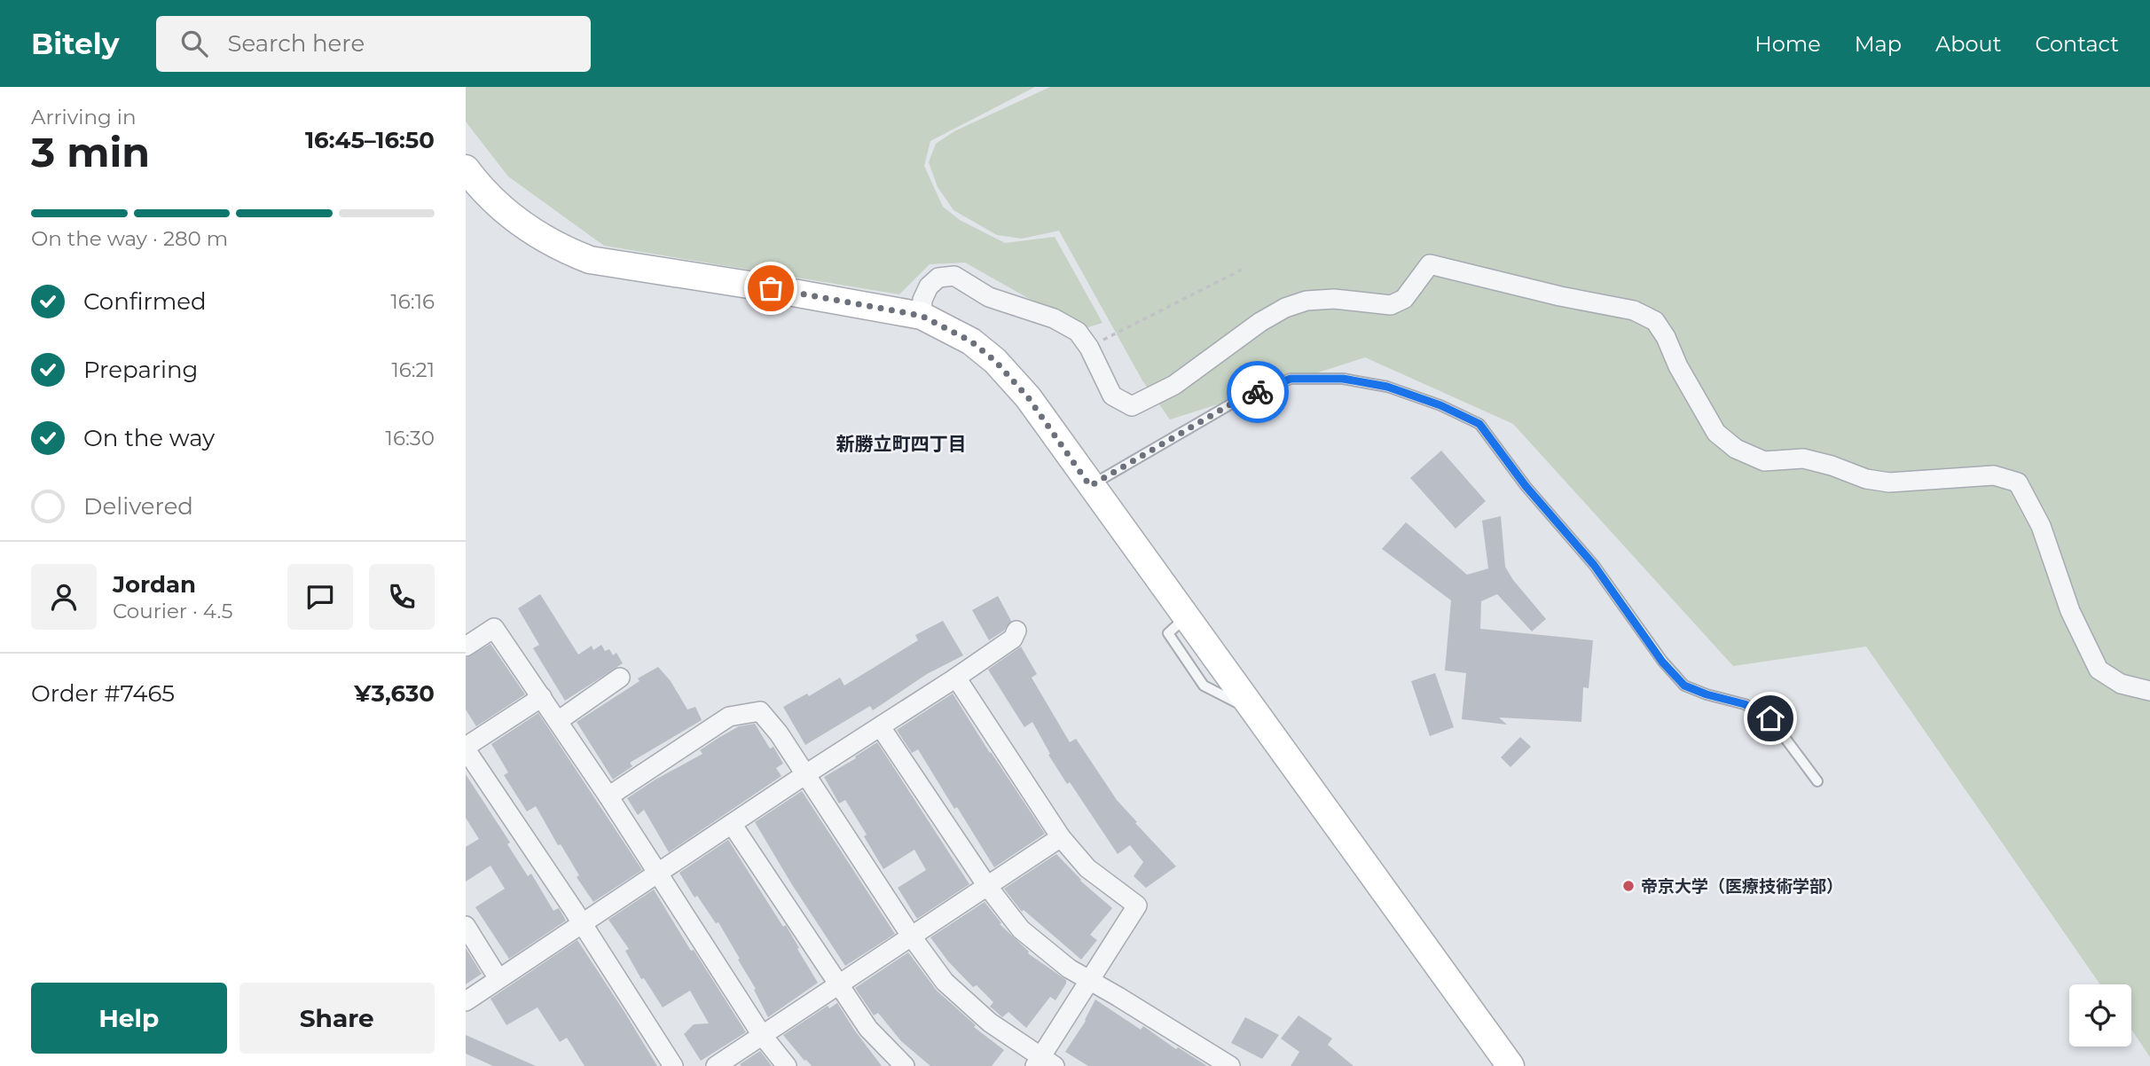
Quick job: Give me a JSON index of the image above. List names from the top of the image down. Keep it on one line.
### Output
{"districts":["新勝立町四丁目"],"places":["帝京大学（医療技術学部）"],"page":{"header":"Bitely","search":"Search here","nav":["Home","Map","About","Contact"],"heading":["3 min","Arriving in","16:45–16:50"],"panel":["Jordan","Courier · 4.5","Order #7465","¥3,630"],"bar":"On the way · 280 m","list":[["Confirmed","16:16"],["Preparing","16:21"],["On the way","16:30"],"Delivered"],"buttons":["Help","Share"]}}
